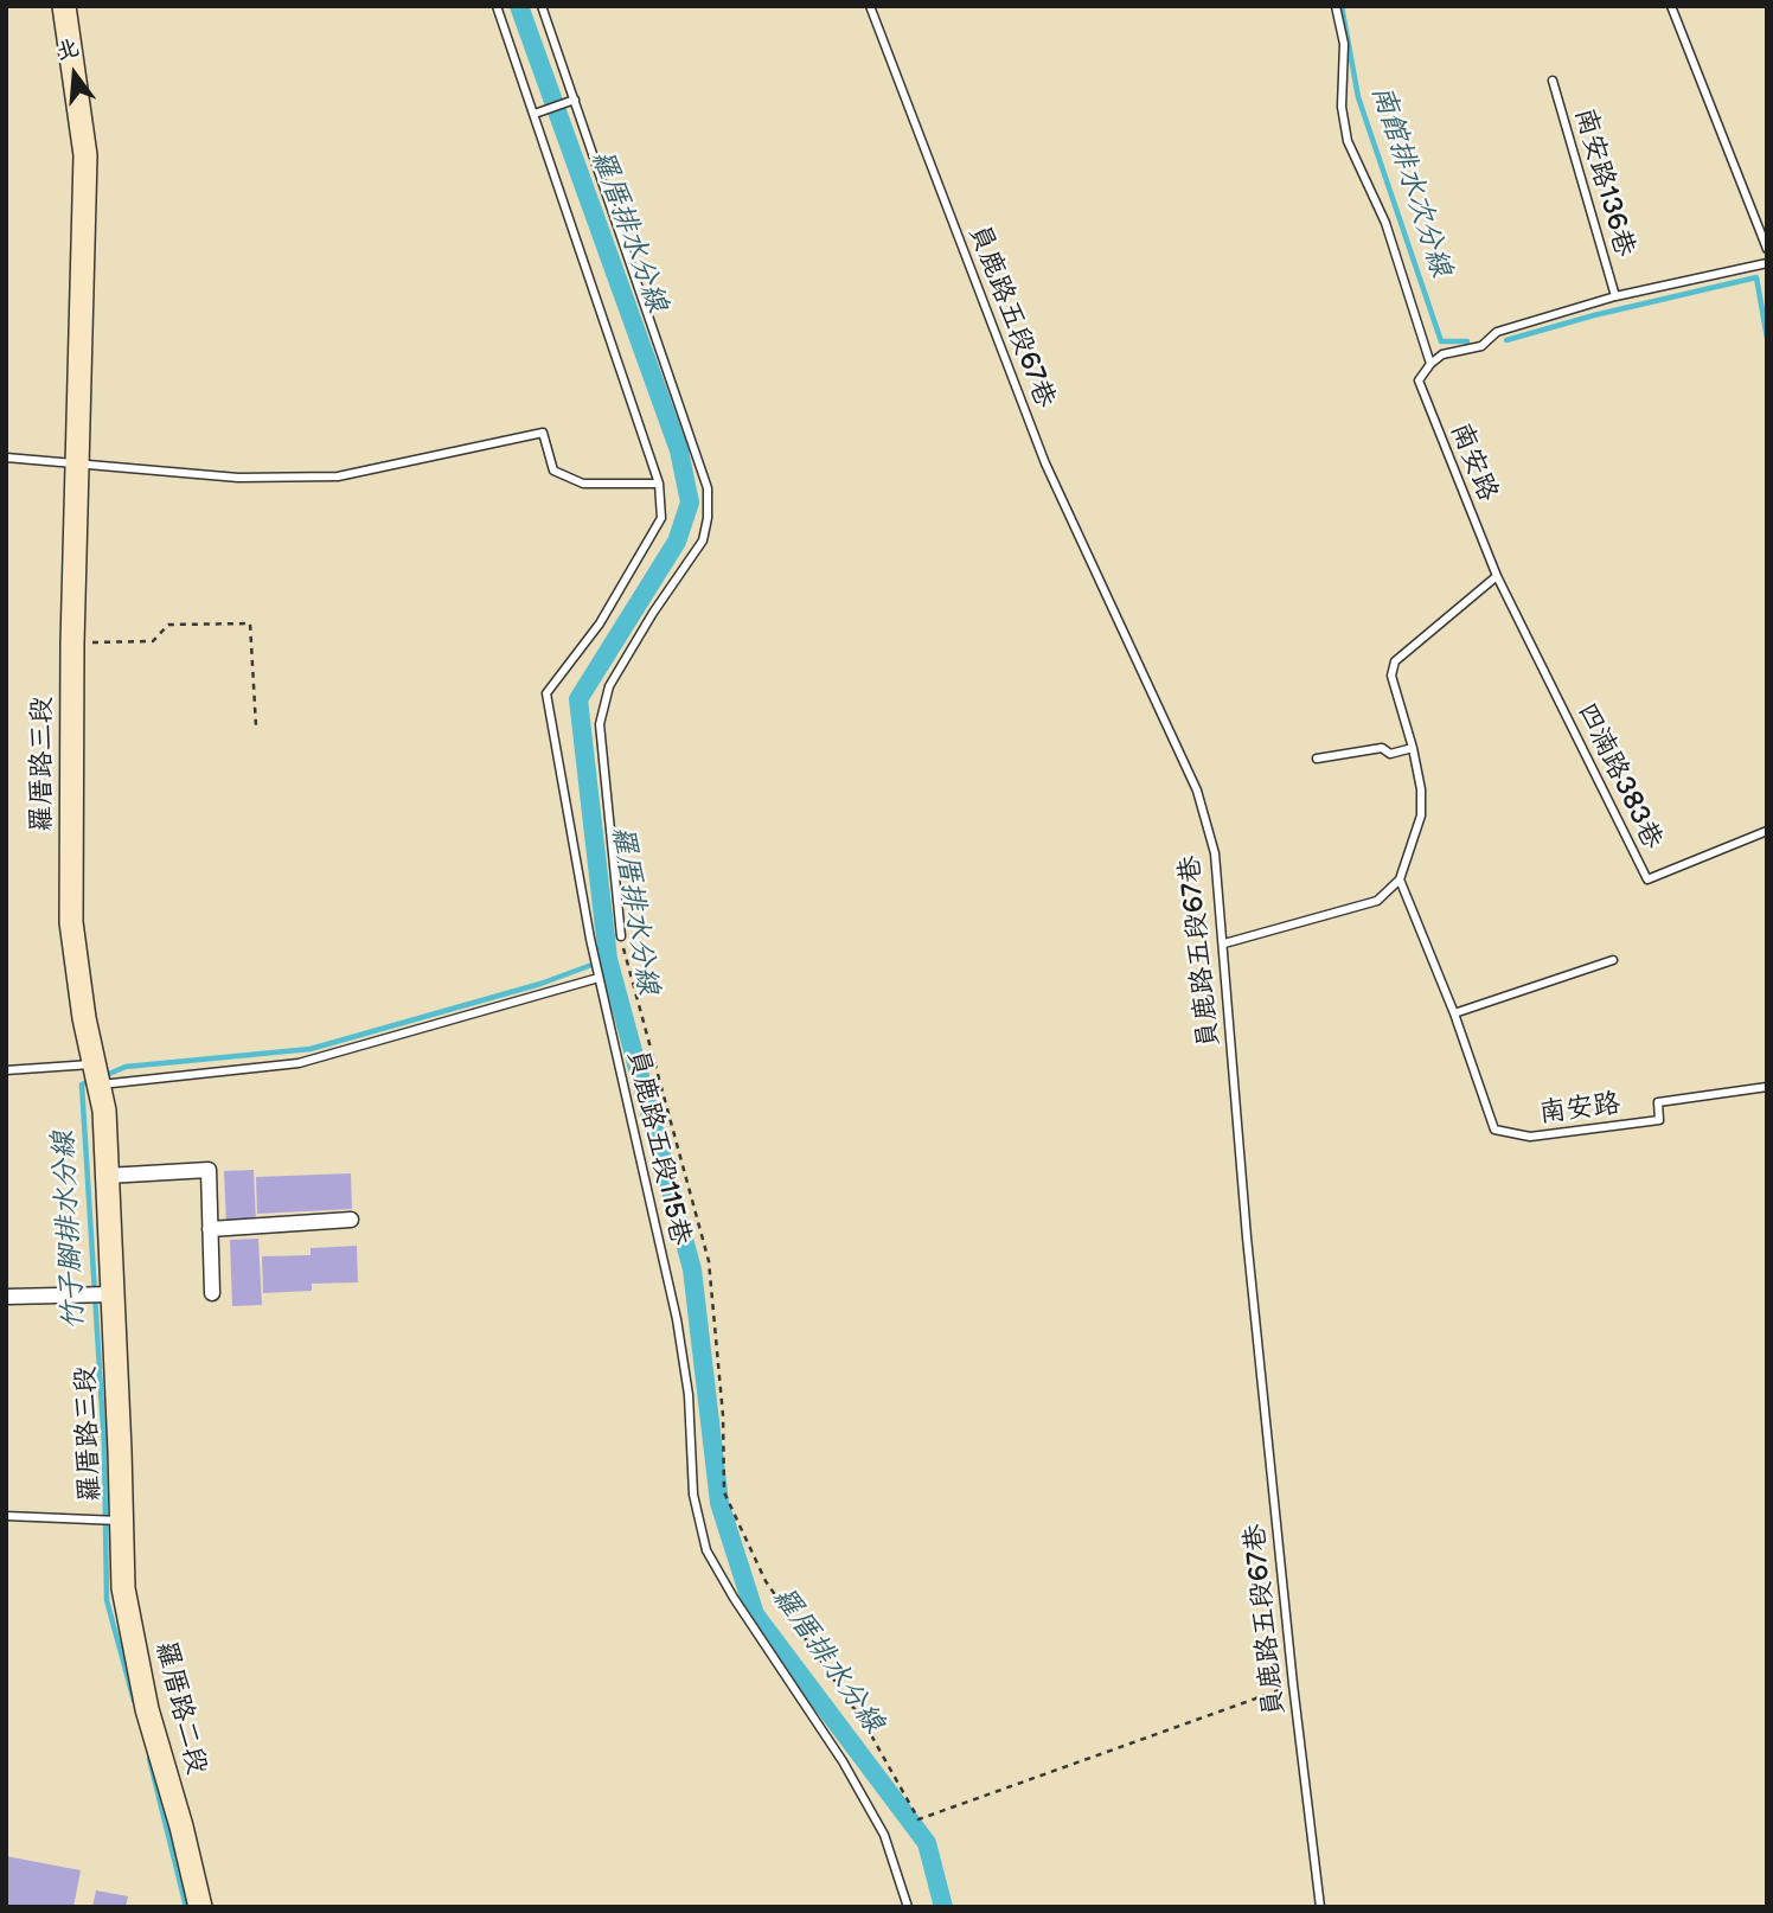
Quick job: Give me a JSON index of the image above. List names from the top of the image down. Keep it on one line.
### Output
{"streets":{"street":["羅厝路三段","羅厝路二段"],"lane":["南安路136巷","員鹿路五段67巷","南安路","四湳路383巷","員鹿路五段115巷"]},"crossings":[["南安路","四湳路383巷"],["羅厝路三段","羅厝路二段"]],"water":["南館排水次分線","羅厝排水分線","竹子腳排水分線"],"north":"top"}
